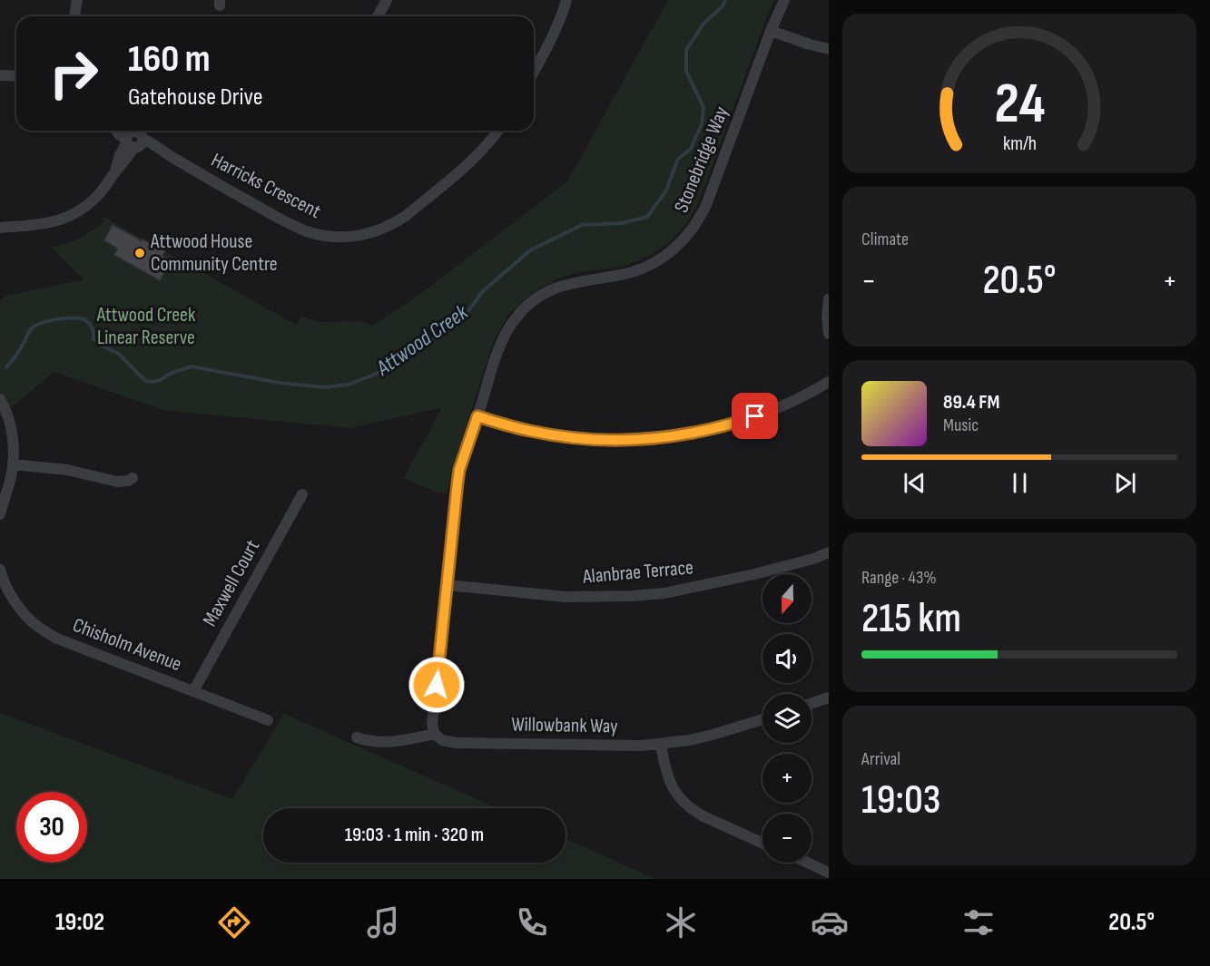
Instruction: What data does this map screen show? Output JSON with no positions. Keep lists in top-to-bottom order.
{
  "streets": {
    "street": [
      "Stonebridge Way",
      "Harricks Crescent",
      "Alanbrae Terrace",
      "Maxwell Court",
      "Chisholm Avenue",
      "Willowbank Way"
    ]
  },
  "crossings": [
    ["Stonebridge Way", "Alanbrae Terrace"],
    ["Stonebridge Way", "Willowbank Way"],
    ["Maxwell Court", "Chisholm Avenue"]
  ],
  "water": ["Attwood Creek"],
  "parks": ["Attwood Creek Linear Reserve"],
  "places": ["Attwood House Community Centre"],
  "north": "bottom",
  "page": {
    "turn": ["160 m", "Gatehouse Drive"],
    "tile": [
      "Climate",
      ["Range · 43%", "215 km"],
      ["Arrival", "19:03"]
    ],
    "heat": ["−", "20.5°", "+"],
    "song": ["89.4 FM", "Music"],
    "map_buttons": ["+", "−"],
    "limit": "30",
    "trip": "19:03 · 1 min · 320 m",
    "tabs": ["19:02", "20.5°"],
    "gauge": ["24", "km/h"]
  }
}
